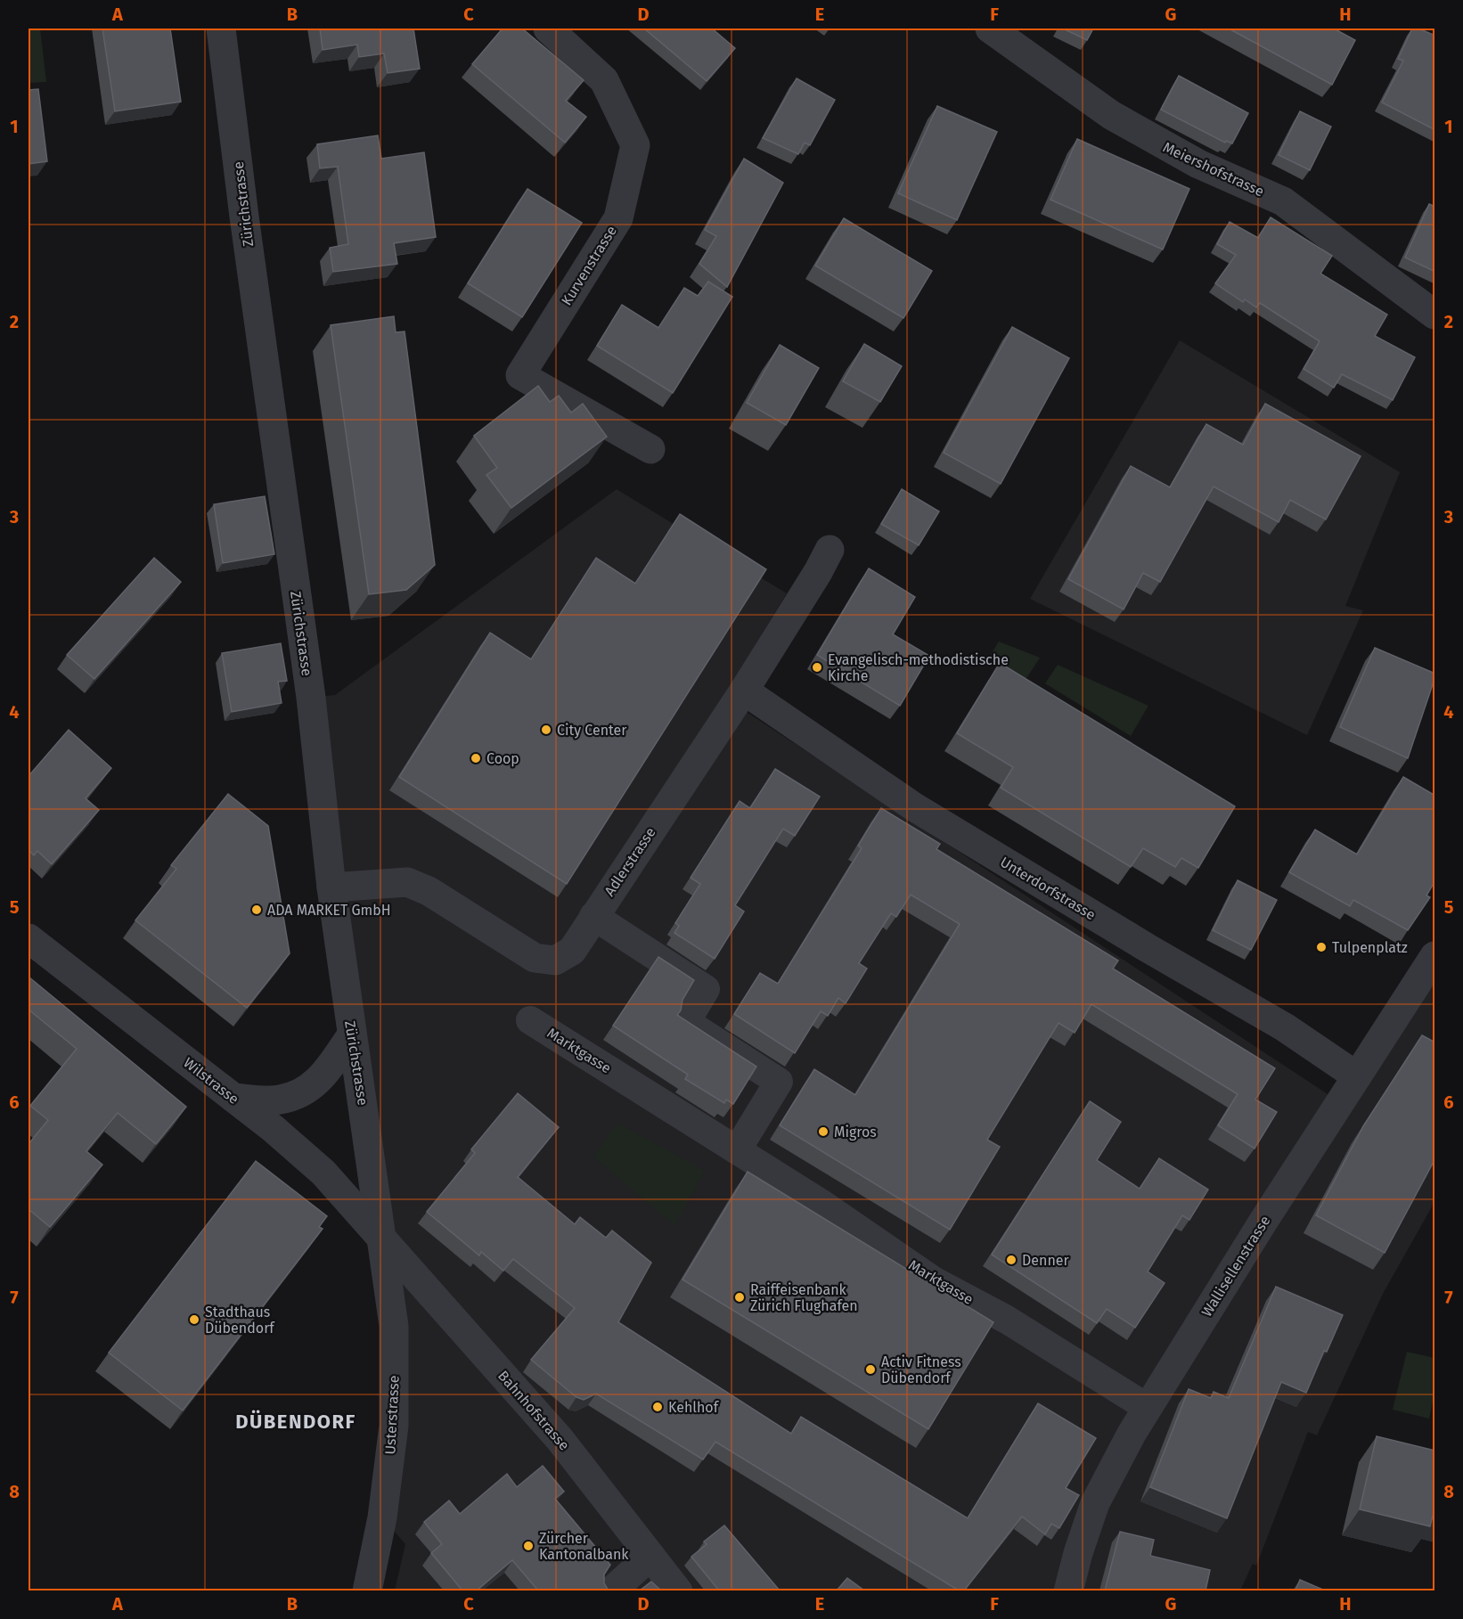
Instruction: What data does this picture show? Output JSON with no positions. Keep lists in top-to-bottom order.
{
  "streets": {
    "street": [
      "Meiershofstrasse",
      "Zürichstrasse",
      "Kurvenstrasse",
      "Adlerstrasse",
      "Unterdorfstrasse",
      "Marktgasse",
      "Wilstrasse",
      "Wallisellenstrasse",
      "Bahnhofstrasse",
      "Usterstrasse"
    ]
  },
  "crossings": [
    ["Zürichstrasse", "Adlerstrasse"],
    ["Zürichstrasse", "Wilstrasse"],
    ["Zürichstrasse", "Bahnhofstrasse"],
    ["Zürichstrasse", "Usterstrasse"],
    ["Adlerstrasse", "Unterdorfstrasse"],
    ["Unterdorfstrasse", "Wallisellenstrasse"],
    ["Marktgasse", "Wallisellenstrasse"],
    ["Wilstrasse", "Bahnhofstrasse"],
    ["Wilstrasse", "Usterstrasse"],
    ["Bahnhofstrasse", "Usterstrasse"]
  ],
  "districts": ["DÜBENDORF"],
  "places": [
    "Evangelisch-methodistische Kirche",
    "City Center",
    "Coop",
    "ADA MARKET GmbH",
    "Tulpenplatz",
    "Migros",
    "Denner",
    "Raiffeisenbank Zürich Flughafen",
    "Stadthaus Dübendorf",
    "Activ Fitness Dübendorf",
    "Kehlhof",
    "Zürcher Kantonalbank"
  ],
  "grid": {
    "columns": [
      "A",
      "B",
      "C",
      "D",
      "E",
      "F",
      "G",
      "H"
    ],
    "rows": [
      "1",
      "2",
      "3",
      "4",
      "5",
      "6",
      "7",
      "8"
    ]
  }
}
